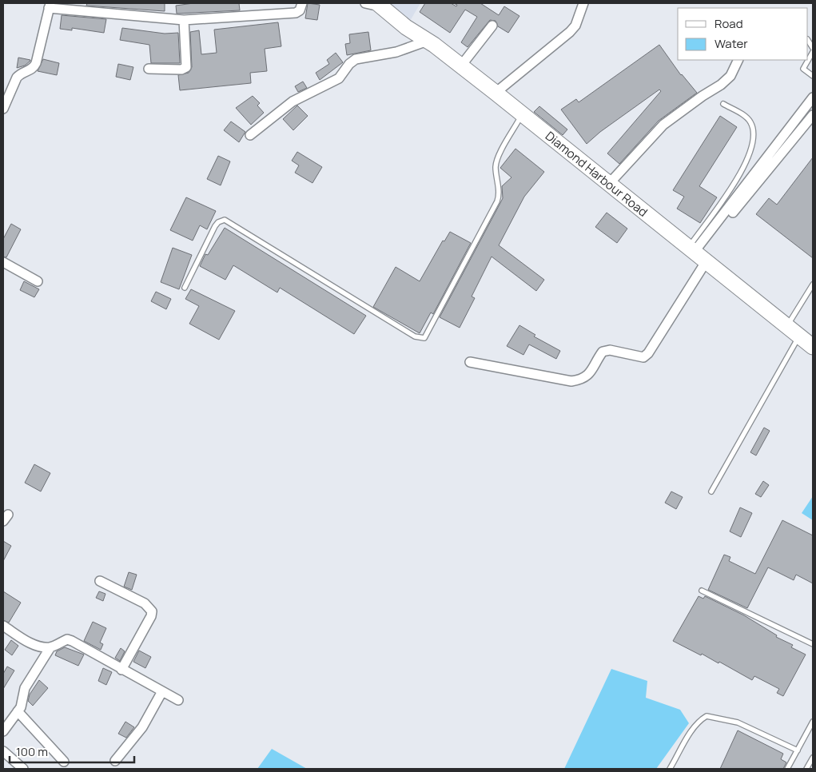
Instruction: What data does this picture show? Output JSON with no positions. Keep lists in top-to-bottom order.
{
  "streets": {
    "highway": ["Diamond Harbour Road"]
  },
  "legend": ["Road", "Water"],
  "scale_bar": "100 m"
}
